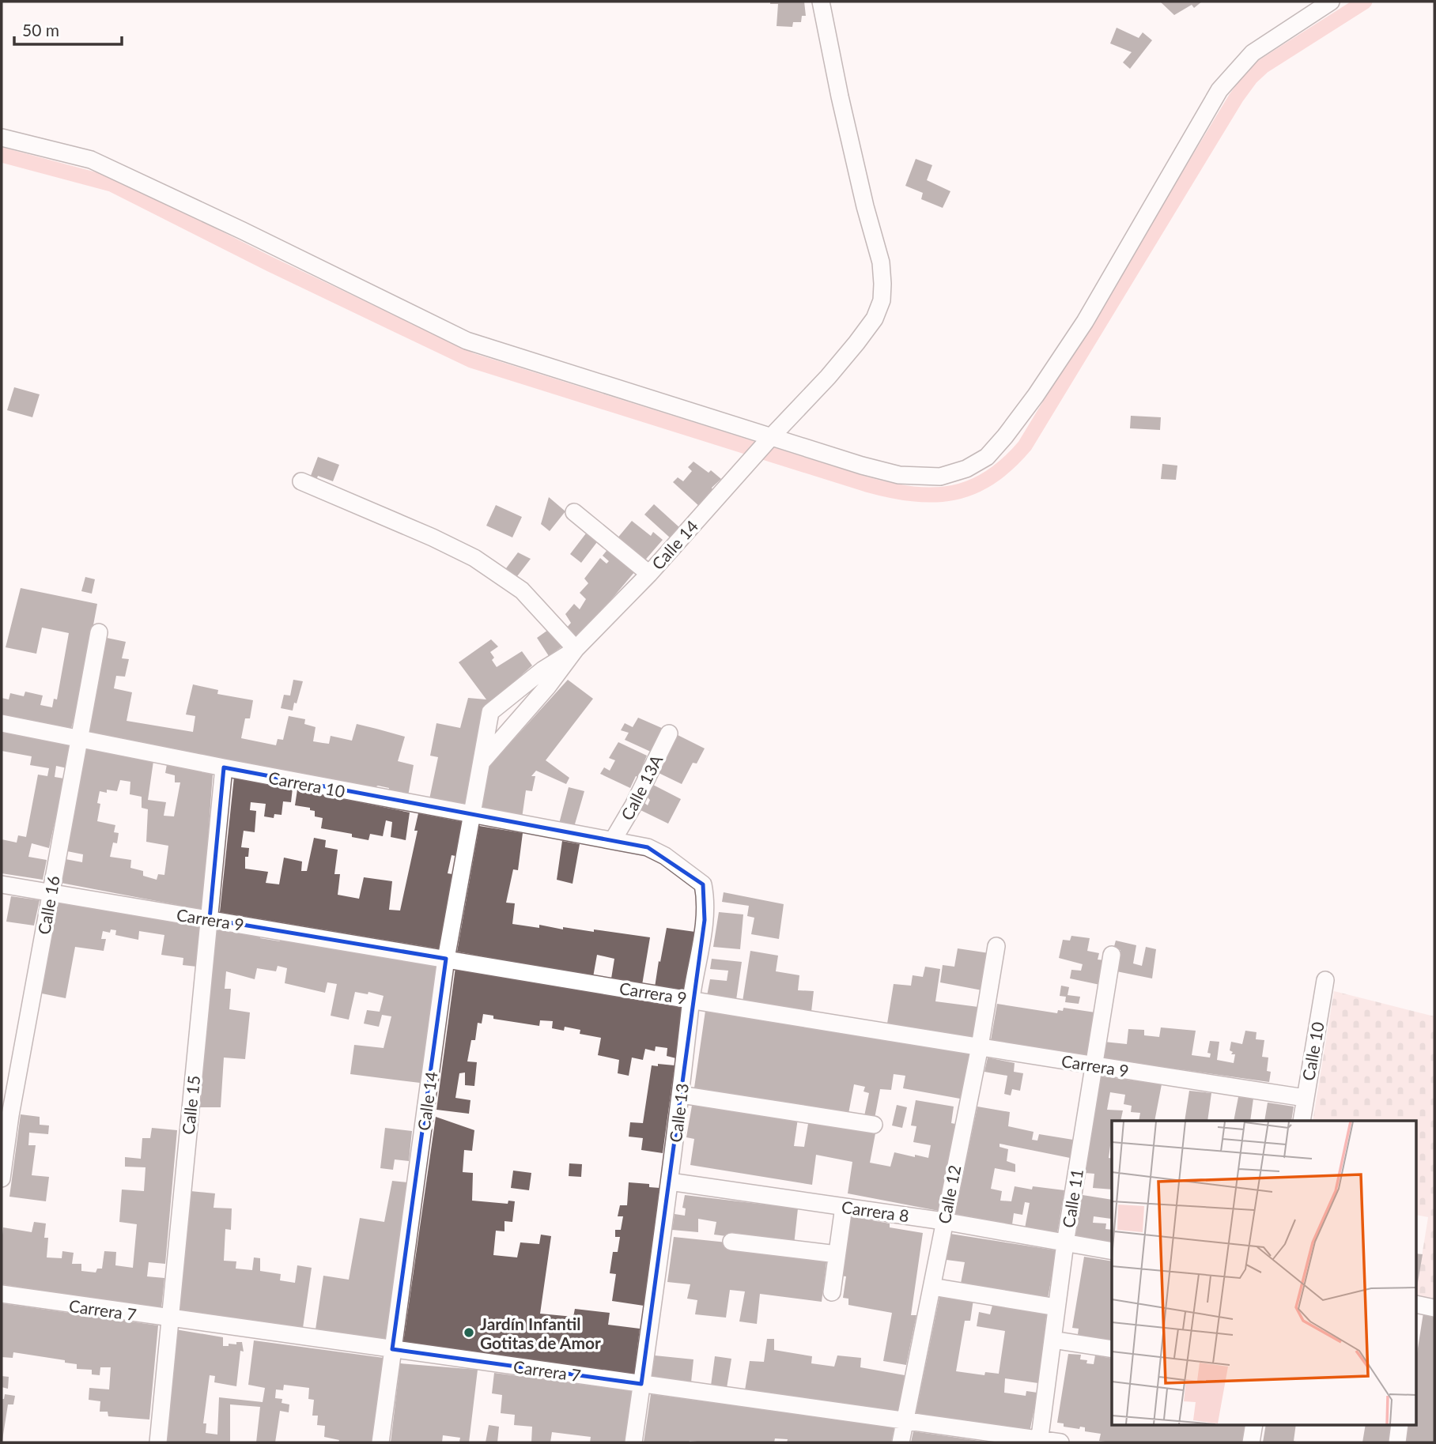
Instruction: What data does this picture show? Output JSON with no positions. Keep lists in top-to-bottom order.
{
  "streets": {
    "street": [
      "Calle 14",
      "Carrera 10",
      "Calle 13A",
      "Calle 16",
      "Carrera 9",
      "Calle 10",
      "Calle 15",
      "Calle 13",
      "Calle 12",
      "Calle 11",
      "Carrera 8",
      "Carrera 7"
    ]
  },
  "crossings": [
    ["Calle 14", "Carrera 10"],
    ["Calle 14", "Carrera 9"],
    ["Calle 14", "Carrera 7"],
    ["Carrera 10", "Calle 13A"],
    ["Carrera 10", "Calle 16"],
    ["Carrera 10", "Calle 15"],
    ["Carrera 10", "Calle 13"],
    ["Calle 13A", "Calle 13"],
    ["Calle 16", "Carrera 9"],
    ["Carrera 9", "Calle 10"],
    ["Carrera 9", "Calle 15"],
    ["Carrera 9", "Calle 13"],
    ["Carrera 9", "Calle 12"],
    ["Carrera 9", "Calle 11"],
    ["Calle 15", "Carrera 7"],
    ["Calle 13", "Carrera 8"],
    ["Calle 13", "Carrera 7"],
    ["Calle 12", "Carrera 8"],
    ["Calle 12", "Carrera 7"],
    ["Calle 11", "Carrera 8"],
    ["Calle 11", "Carrera 7"]
  ],
  "places": ["Jardín Infantil Gotitas de Amor"],
  "scale_bar": "50 m"
}
